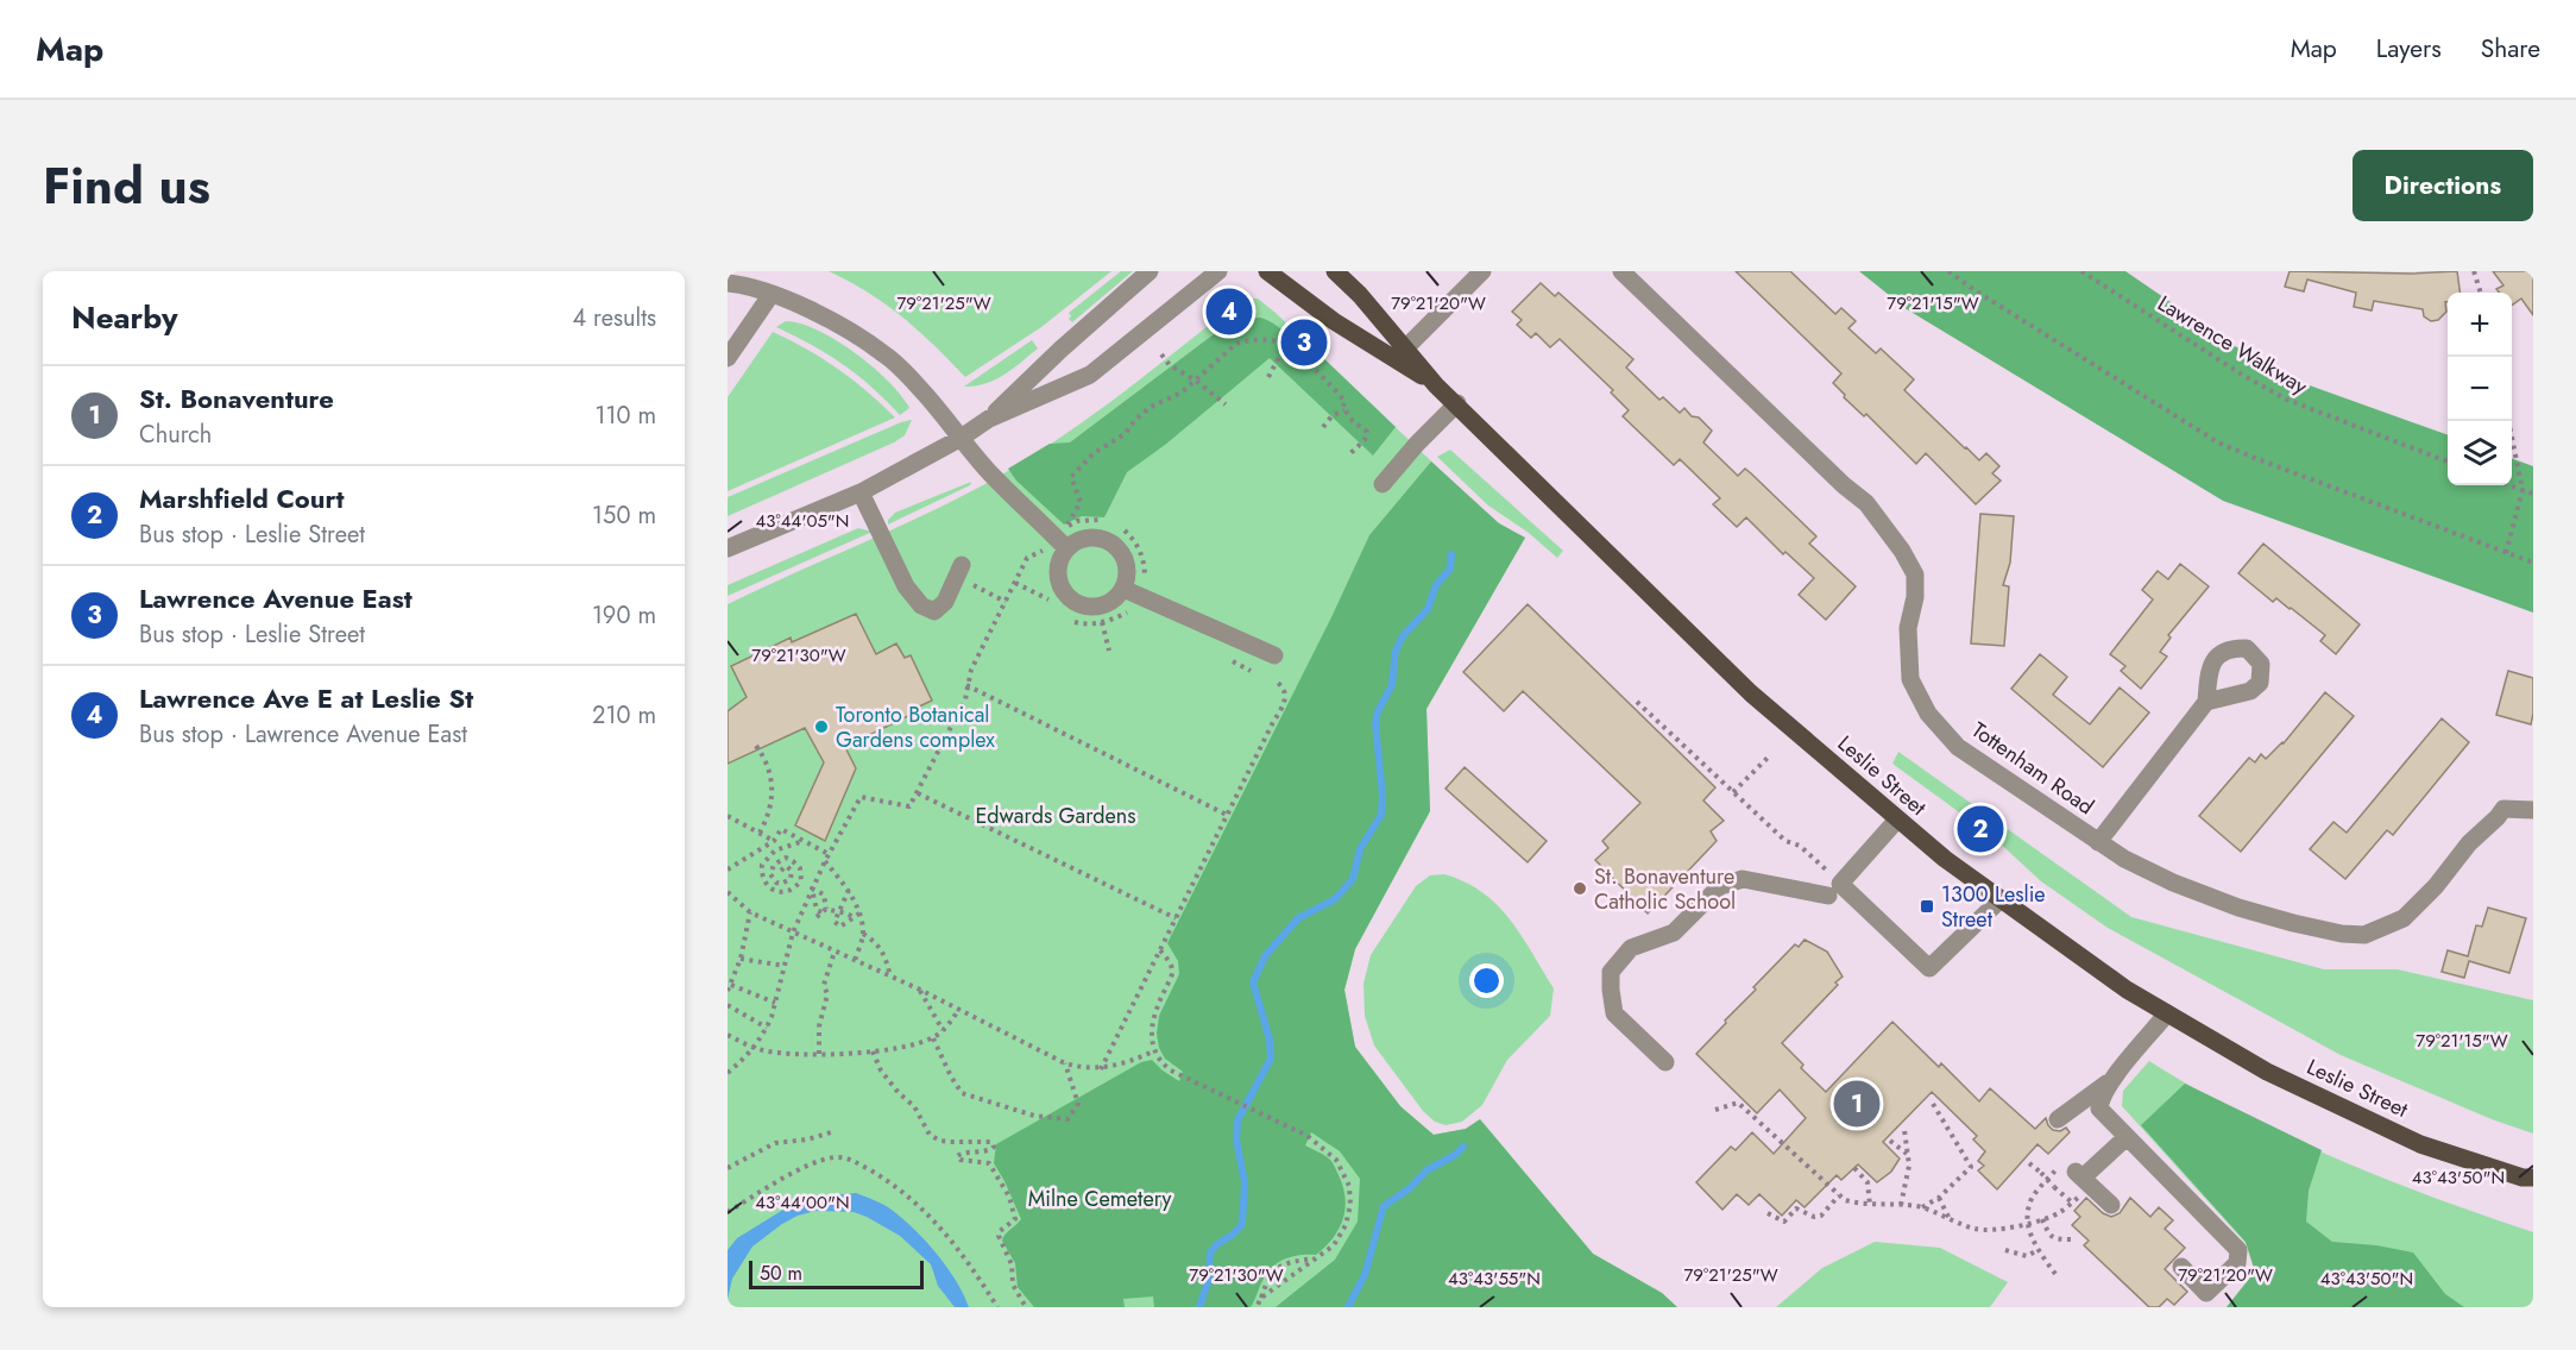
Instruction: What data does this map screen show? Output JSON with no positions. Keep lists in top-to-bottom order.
{
  "streets": {
    "main road": ["Leslie Street"],
    "street": ["Tottenham Road"],
    "path": ["Lawrence Walkway"]
  },
  "parks": ["Edwards Gardens", "Milne Cemetery"],
  "places": {
    "other": ["Toronto Botanical Gardens complex", "St. Bonaventure Catholic School"],
    "transit": ["1300 Leslie Street"]
  },
  "scale_bar": "50 m",
  "page": {
    "header": "Map",
    "nav": ["Map", "Layers", "Share"],
    "title": "Find us",
    "buttons": "Directions",
    "heading": ["Nearby", "4 results"],
    "pins": [
      "4",
      "3",
      "2",
      "1"
    ],
    "map_buttons": ["+", "−"],
    "list": [
      {
        "mark": "1",
        "name": "St. Bonaventure",
        "note": "Church",
        "value": "110 m"
      },
      {
        "mark": "2",
        "name": "Marshfield Court",
        "note": "Bus stop · Leslie Street",
        "value": "150 m"
      },
      {
        "mark": "3",
        "name": "Lawrence Avenue East",
        "note": "Bus stop · Leslie Street",
        "value": "190 m"
      },
      {
        "mark": "4",
        "name": "Lawrence Ave E at Leslie St",
        "note": "Bus stop · Lawrence Avenue East",
        "value": "210 m"
      }
    ],
    "scale": "50 m"
  },
  "coordinates": [
    "79°21'20\"W",
    "79°21'25\"W",
    "79°21'15\"W",
    "43°44'05\"N",
    "79°21'30\"W",
    "43°43'50\"N",
    "43°44'00\"N",
    "43°43'55\"N"
  ]
}
